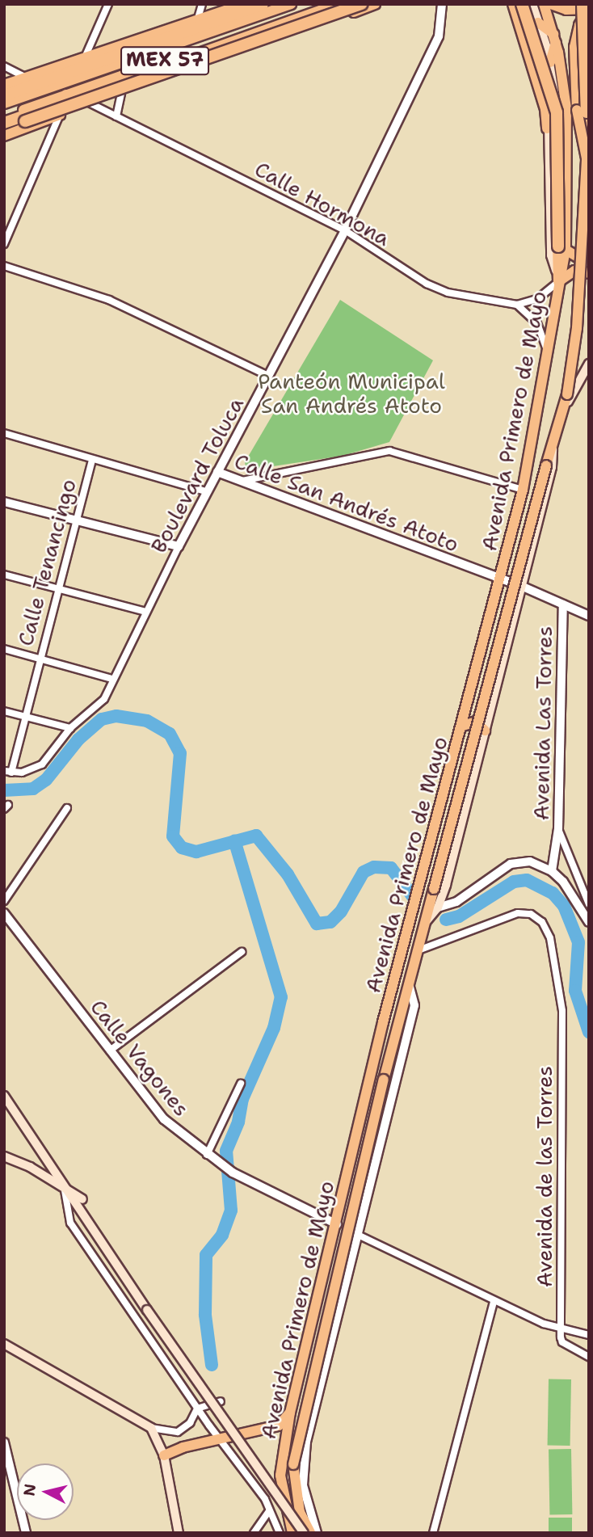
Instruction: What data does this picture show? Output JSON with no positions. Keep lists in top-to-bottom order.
{
  "streets": {
    "main road": ["MEX 57", "Avenida Primero de Mayo"],
    "street": [
      "Calle Hormona",
      "Boulevard Toluca",
      "Calle San Andrés Atoto",
      "Calle Tenancingo",
      "Avenida Las Torres",
      "Calle Vagones",
      "Avenida de las Torres"
    ]
  },
  "crossings": [
    ["Calle Hormona", "Boulevard Toluca"],
    ["Avenida Primero de Mayo", "Calle San Andrés Atoto"],
    ["Avenida Primero de Mayo", "Calle Vagones"],
    ["Avenida Primero de Mayo", "Avenida de las Torres"],
    ["Boulevard Toluca", "Calle San Andrés Atoto"],
    ["Boulevard Toluca", "Calle Tenancingo"],
    ["Calle San Andrés Atoto", "Calle Tenancingo"],
    ["Calle San Andrés Atoto", "Avenida Las Torres"]
  ],
  "parks": ["Panteón Municipal San Andrés Atoto"],
  "north": "left"
}
